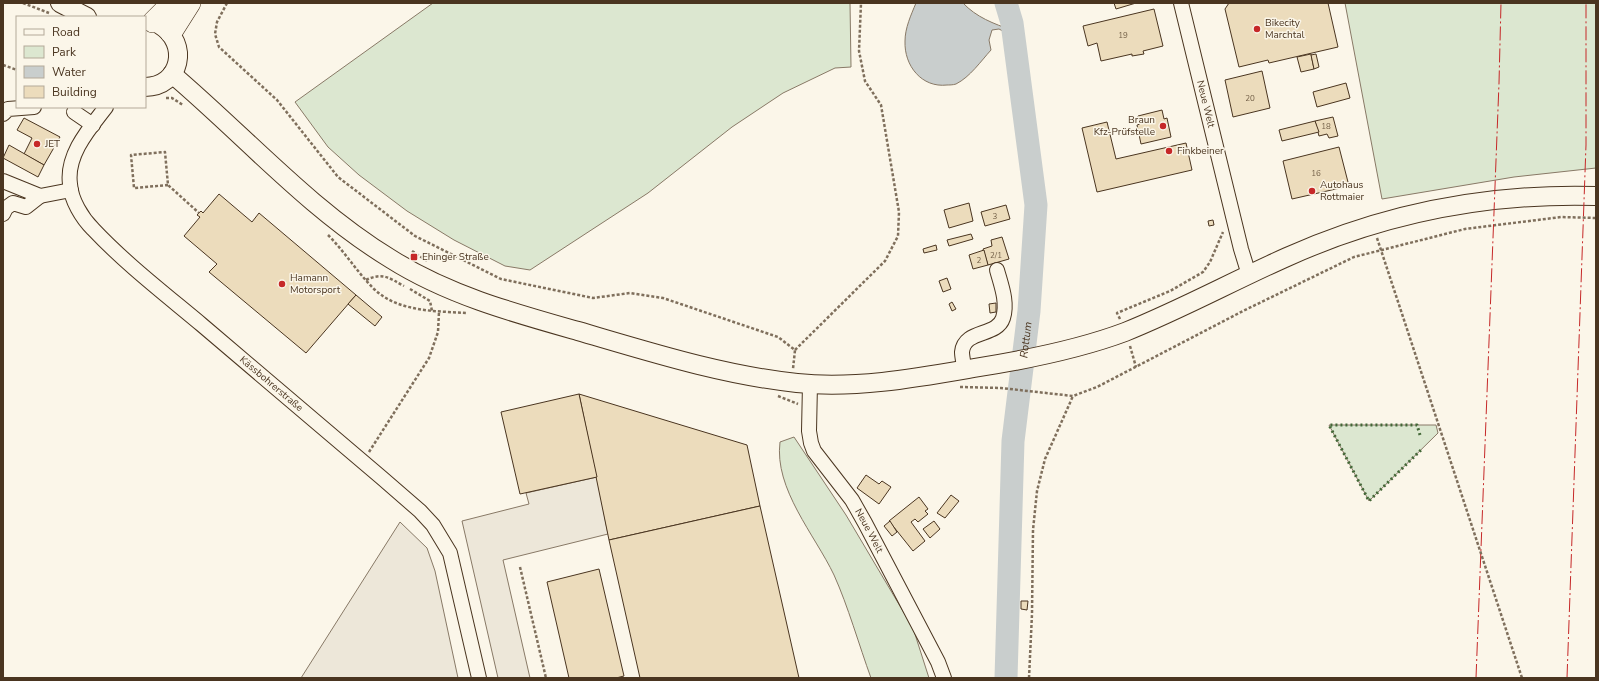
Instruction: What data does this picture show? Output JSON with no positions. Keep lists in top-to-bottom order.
{
  "streets": {
    "street": ["Neue Welt", "Kässbohrerstraße"]
  },
  "water": ["Rottum"],
  "places": {
    "other": [
      "Bikecity Marchtal",
      "Braun Kfz-Prüfstelle",
      "JET",
      "Finkbeiner",
      "Autohaus Rottmaier",
      "Hamann Motorsport"
    ],
    "transit": ["Ehinger Straße"]
  },
  "house_numbers": [
    "19",
    "20",
    "18",
    "16",
    "3",
    "2/1",
    "2"
  ],
  "legend": [
    "Road",
    "Park",
    "Water",
    "Building"
  ]
}
